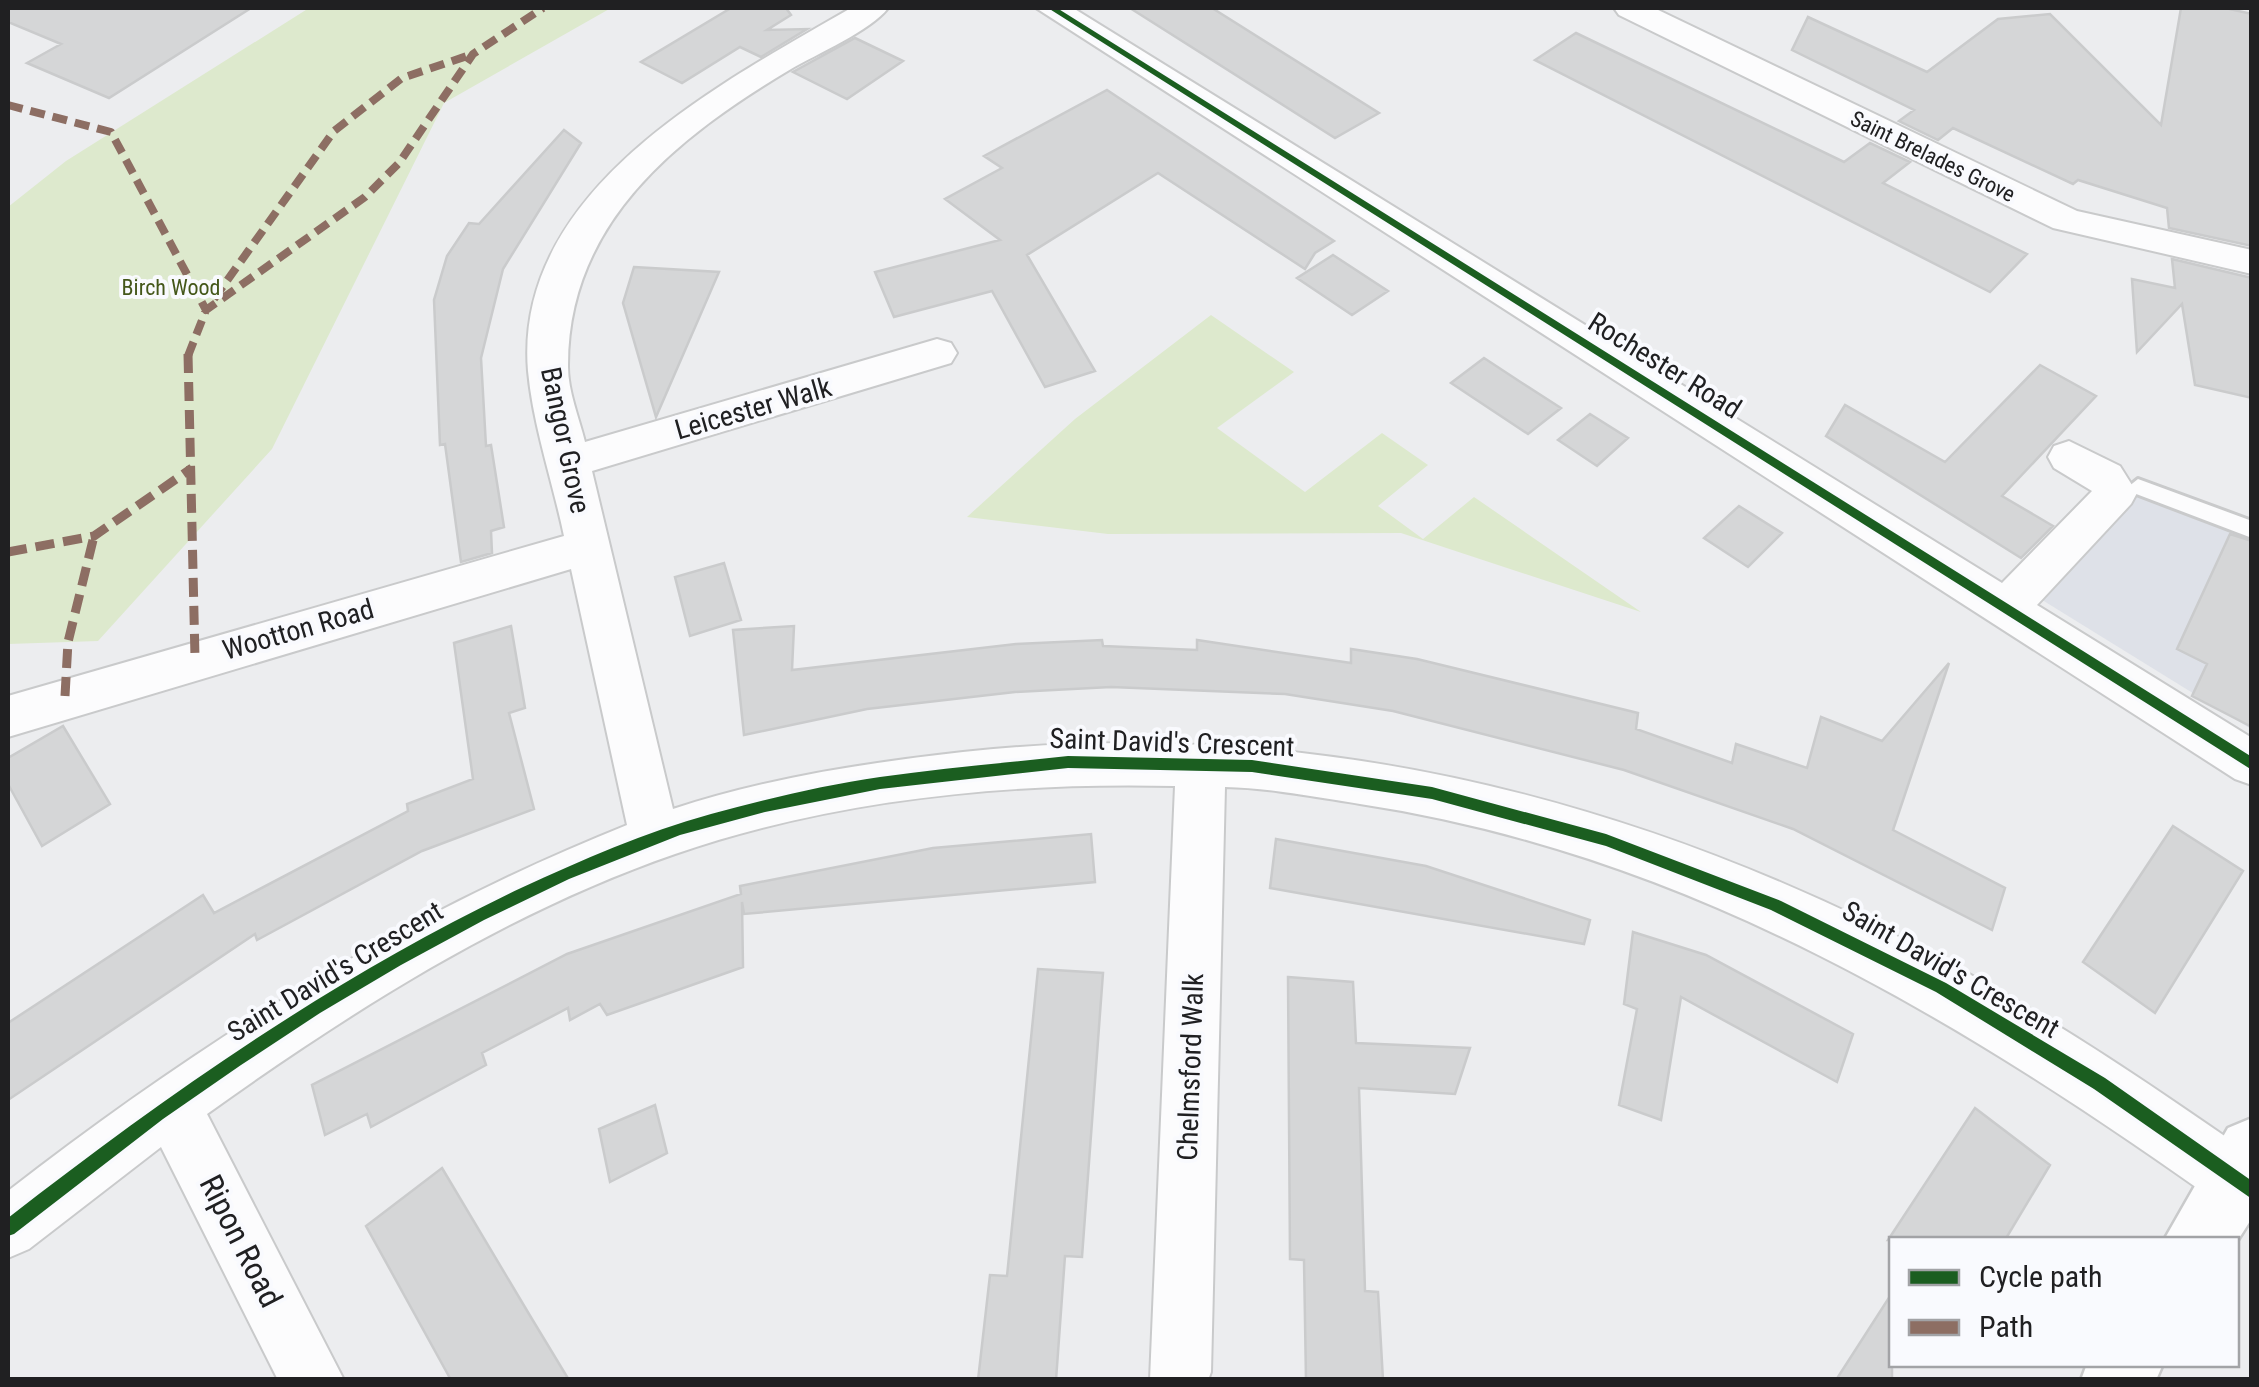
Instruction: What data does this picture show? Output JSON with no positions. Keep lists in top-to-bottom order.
{
  "streets": {
    "street": [
      "Saint Brelades Grove",
      "Rochester Road",
      "Leicester Walk",
      "Bangor Grove",
      "Wootton Road",
      "Saint David's Crescent",
      "Chelmsford Walk",
      "Ripon Road"
    ]
  },
  "crossings": [
    ["Leicester Walk", "Bangor Grove"],
    ["Bangor Grove", "Wootton Road"],
    ["Bangor Grove", "Saint David's Crescent"],
    ["Saint David's Crescent", "Chelmsford Walk"],
    ["Saint David's Crescent", "Ripon Road"]
  ],
  "parks": ["Birch Wood"],
  "legend": ["Cycle path", "Path"]
}
